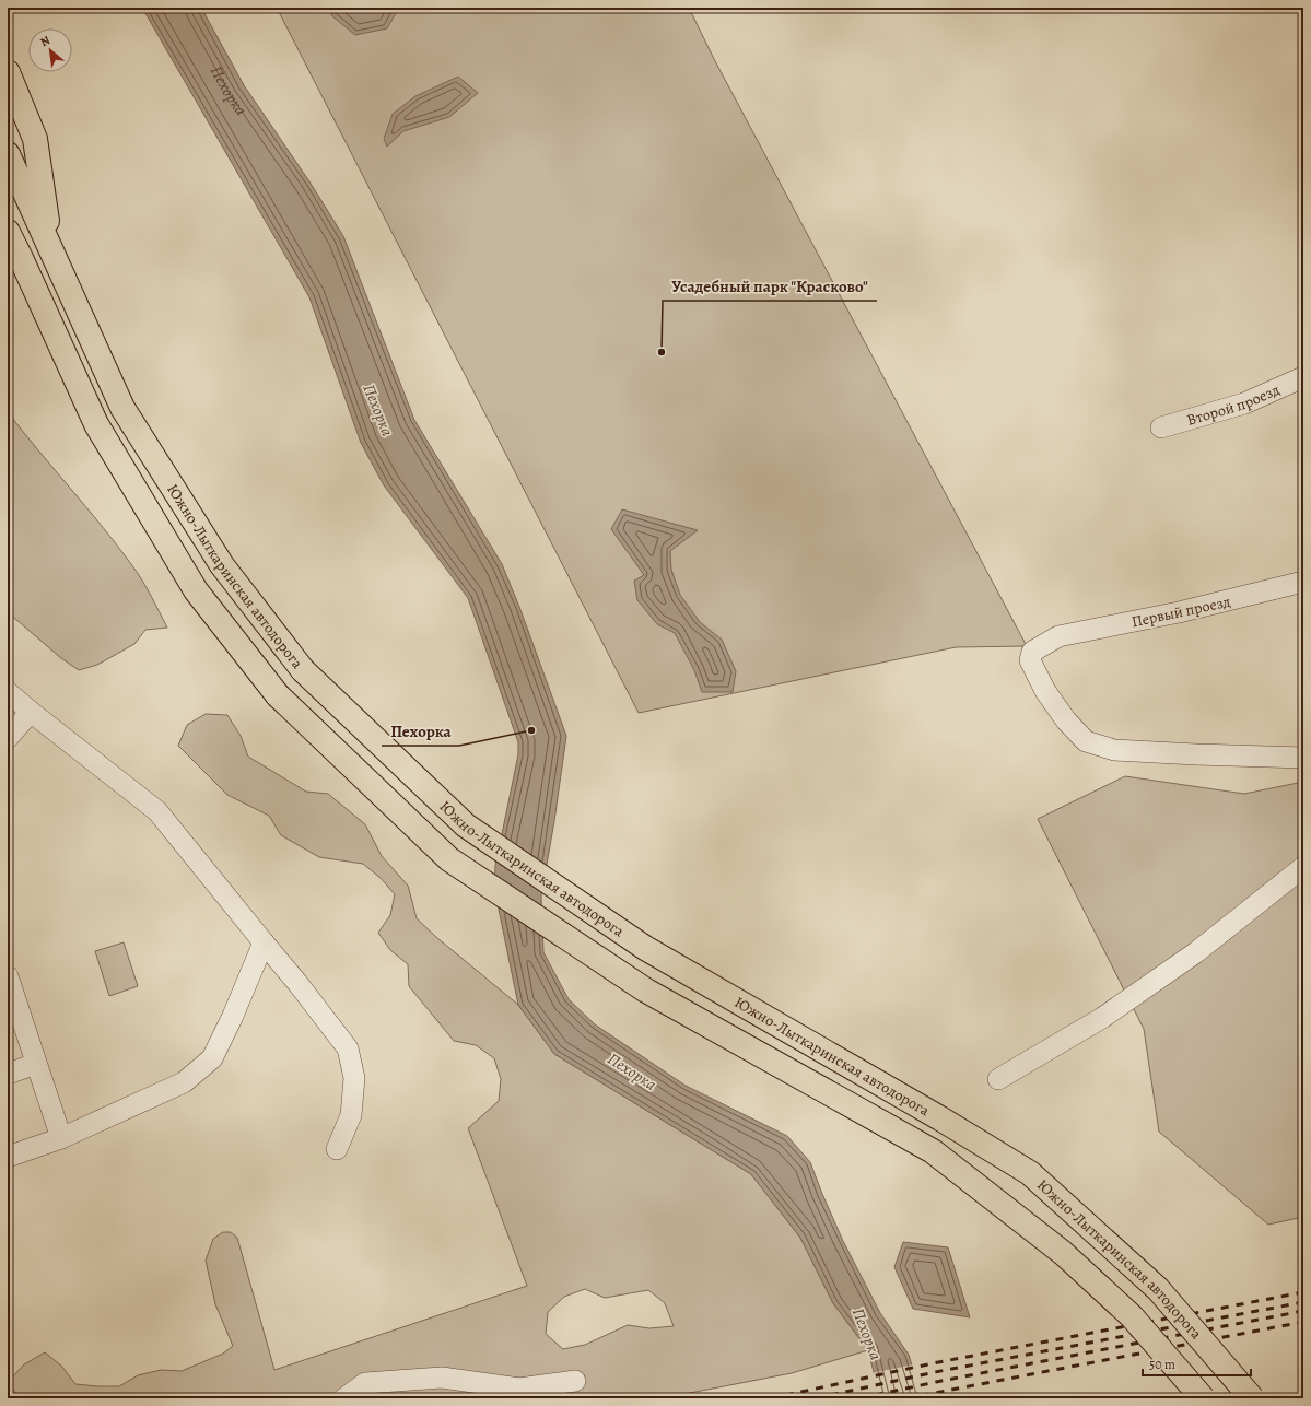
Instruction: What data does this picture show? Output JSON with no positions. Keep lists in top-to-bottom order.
{
  "streets": {
    "main road": ["Южно-Лыткаринская автодорога"],
    "street": ["Второй проезд", "Первый проезд"]
  },
  "water": ["Пехорка"],
  "places": ["Усадебный парк \"Красково\"", "Пехорка"],
  "scale_bar": "50 m",
  "north": "top left"
}
